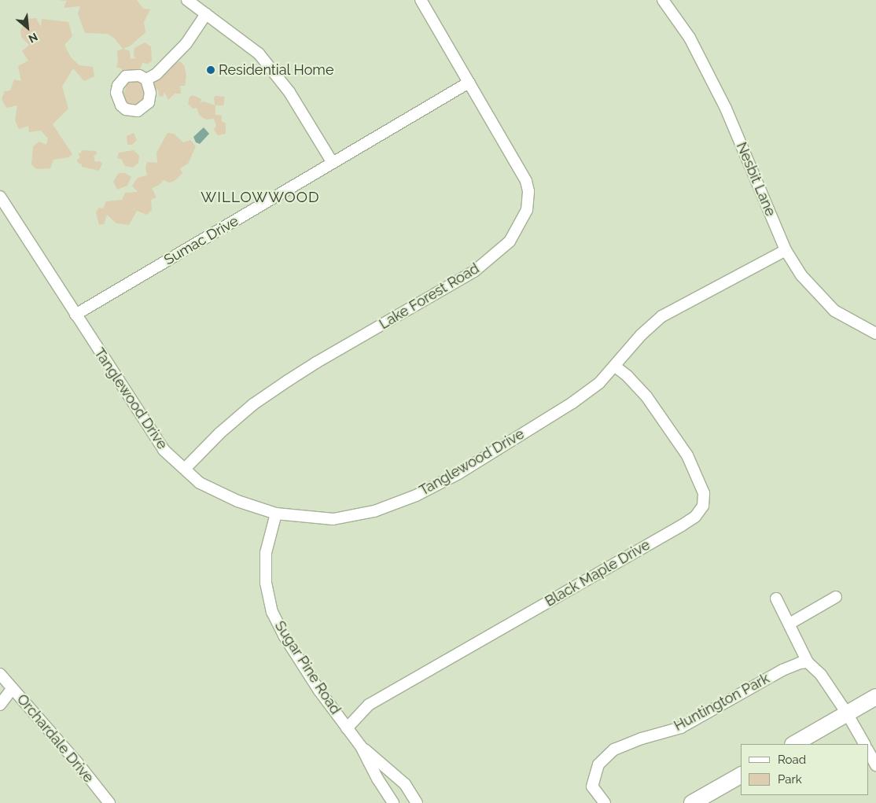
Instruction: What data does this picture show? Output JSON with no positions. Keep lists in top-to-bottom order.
{
  "streets": {
    "street": [
      "Nesbit Lane",
      "Sumac Drive",
      "Lake Forest Road",
      "Tanglewood Drive",
      "Black Maple Drive",
      "Sugar Pine Road",
      "Huntington Park",
      "Orchardale Drive"
    ]
  },
  "crossings": [
    ["Nesbit Lane", "Tanglewood Drive"],
    ["Sumac Drive", "Lake Forest Road"],
    ["Sumac Drive", "Tanglewood Drive"],
    ["Lake Forest Road", "Tanglewood Drive"],
    ["Tanglewood Drive", "Black Maple Drive"],
    ["Tanglewood Drive", "Sugar Pine Road"],
    ["Black Maple Drive", "Sugar Pine Road"]
  ],
  "districts": ["WILLOWWOOD"],
  "places": ["Residential Home"],
  "legend": ["Road", "Park"],
  "north": "bottom right"
}
